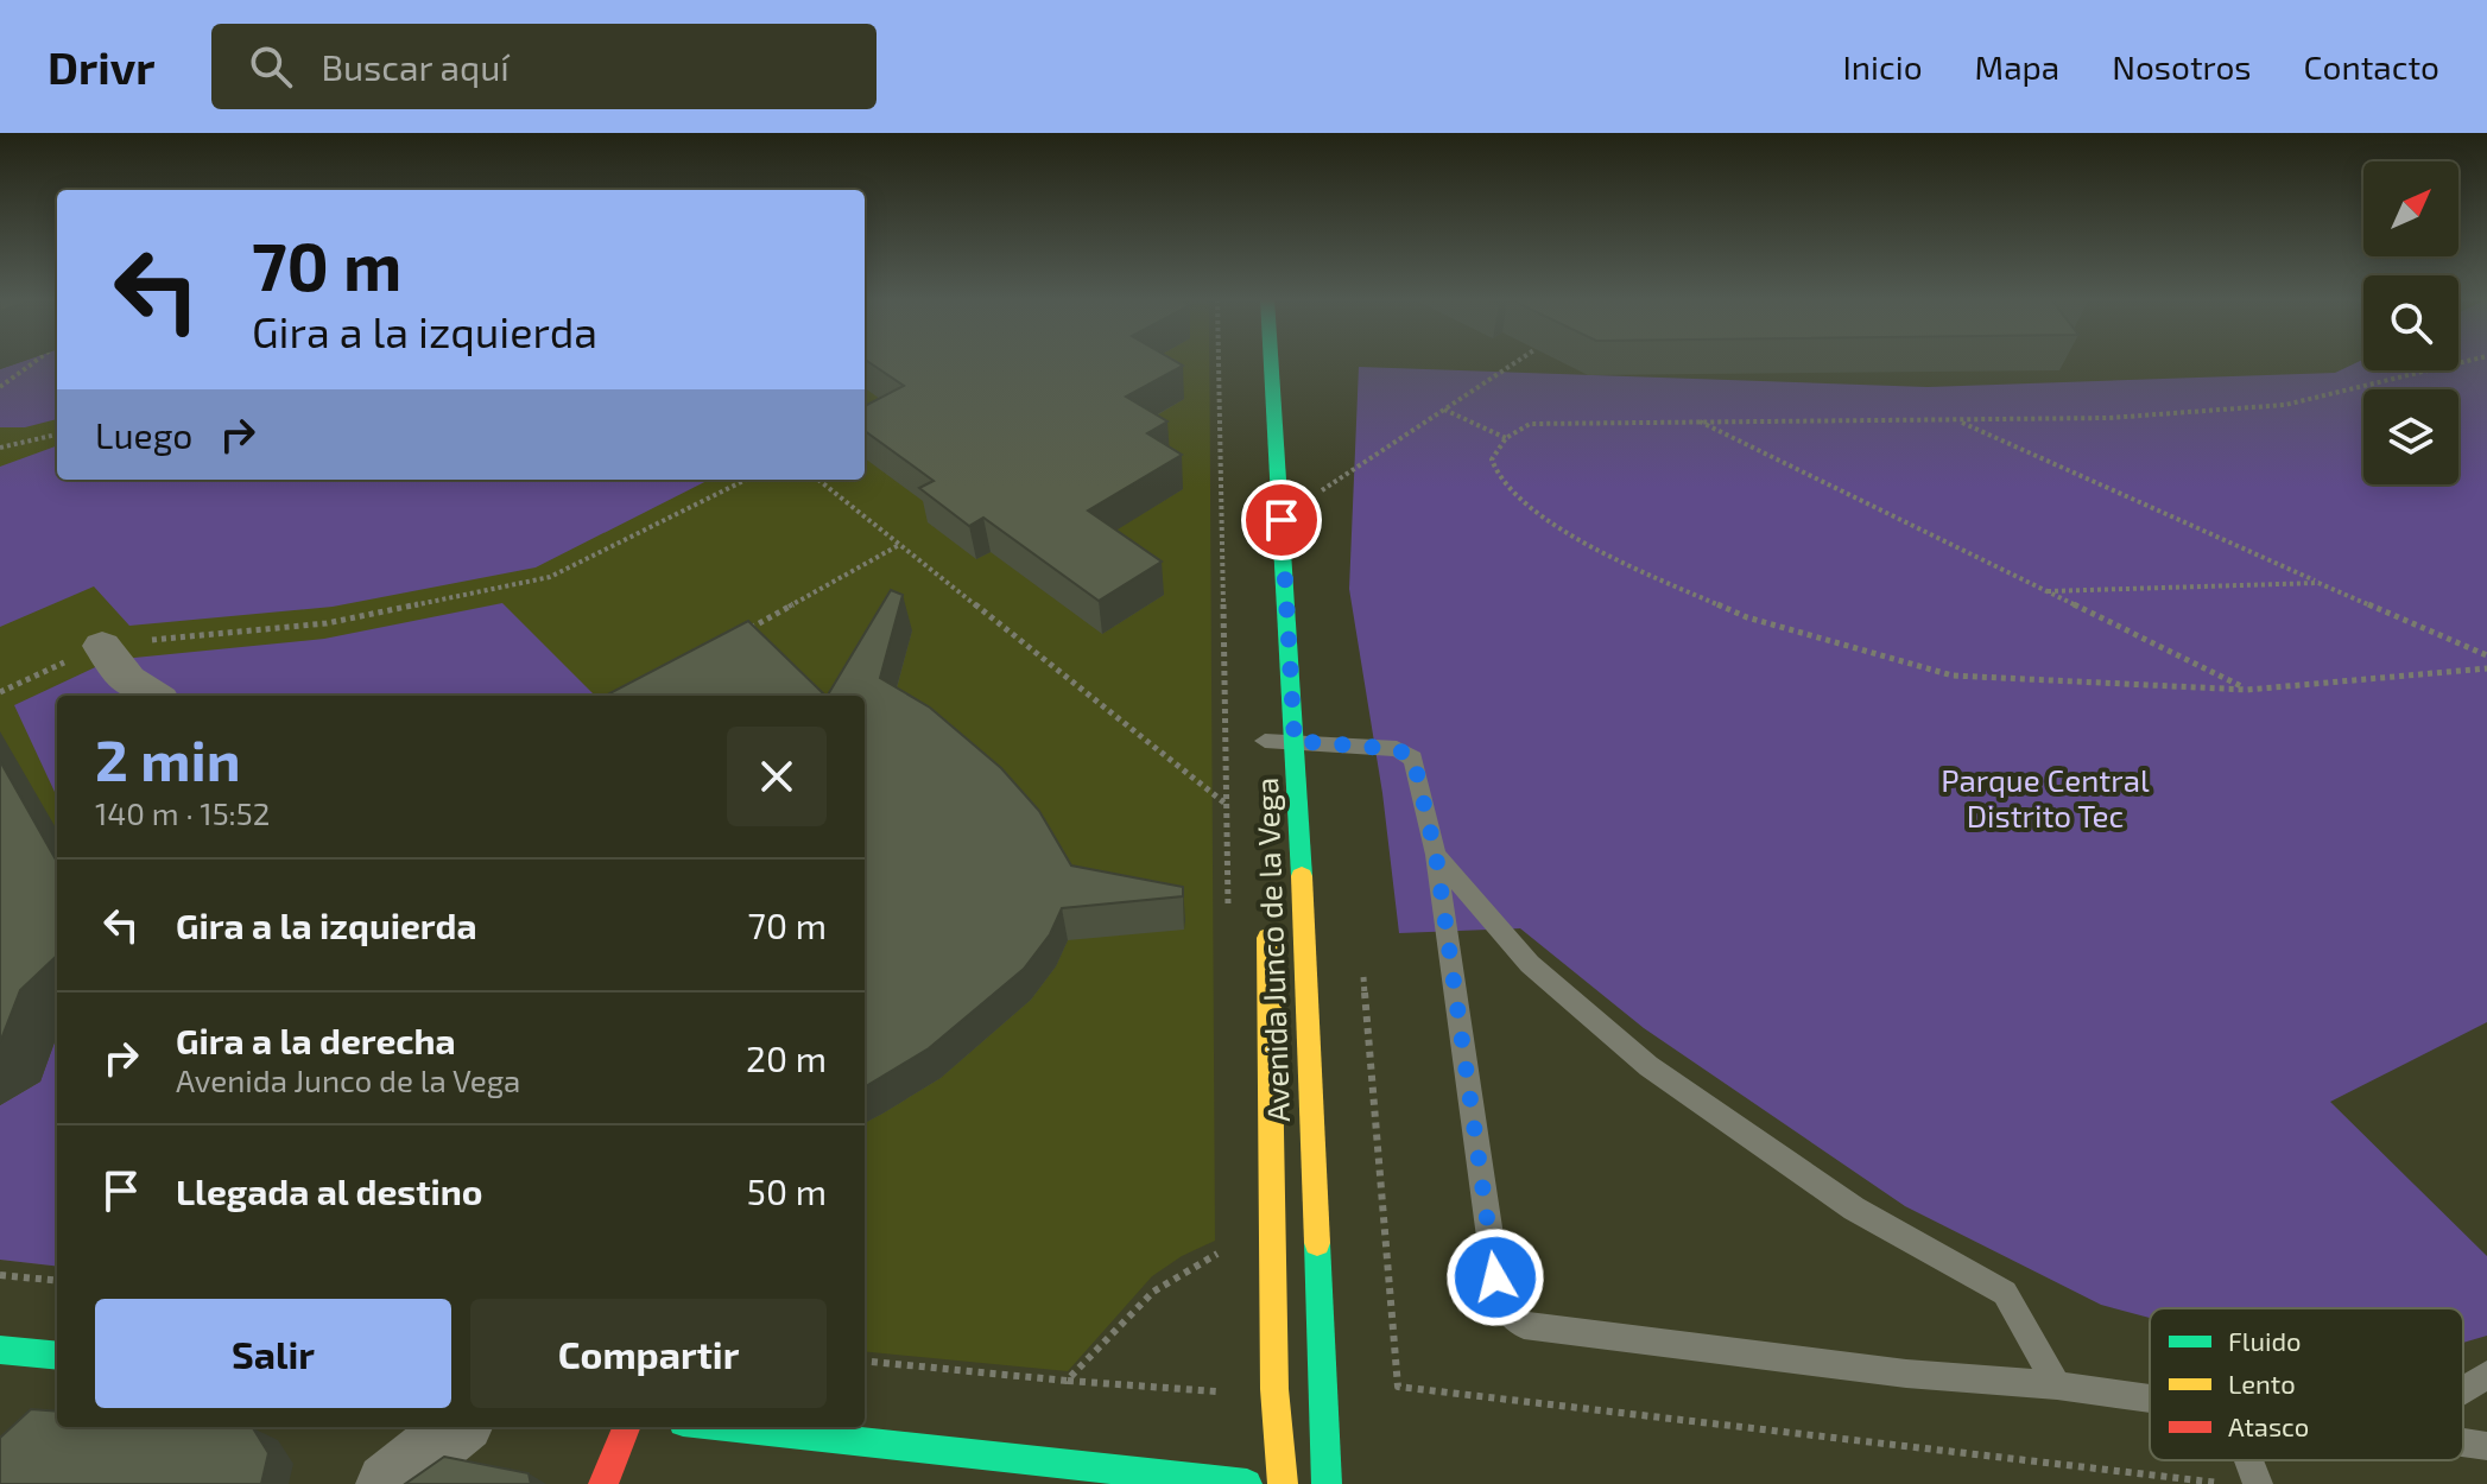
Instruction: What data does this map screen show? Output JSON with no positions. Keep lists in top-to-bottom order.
{
  "streets": {
    "street": ["Avenida Junco de la Vega"]
  },
  "parks": ["Parque Central Distrito Tec"],
  "legend": ["Fluido", "Lento", "Atasco"],
  "north": "top right",
  "page": {
    "header": "Drivr",
    "search": "Buscar aquí",
    "nav": [
      "Inicio",
      "Mapa",
      "Nosotros",
      "Contacto"
    ],
    "turn": ["70 m", "Gira a la izquierda"],
    "then": "Luego",
    "heading": ["2 min", "140 m · 15:52"],
    "list": [
      {
        "name": "Gira a la izquierda",
        "value": "70 m"
      },
      {
        "name": "Gira a la derecha",
        "note": "Avenida Junco de la Vega",
        "value": "20 m"
      },
      {
        "name": "Llegada al destino",
        "value": "50 m"
      }
    ],
    "buttons": ["Salir", "Compartir"]
  }
}
